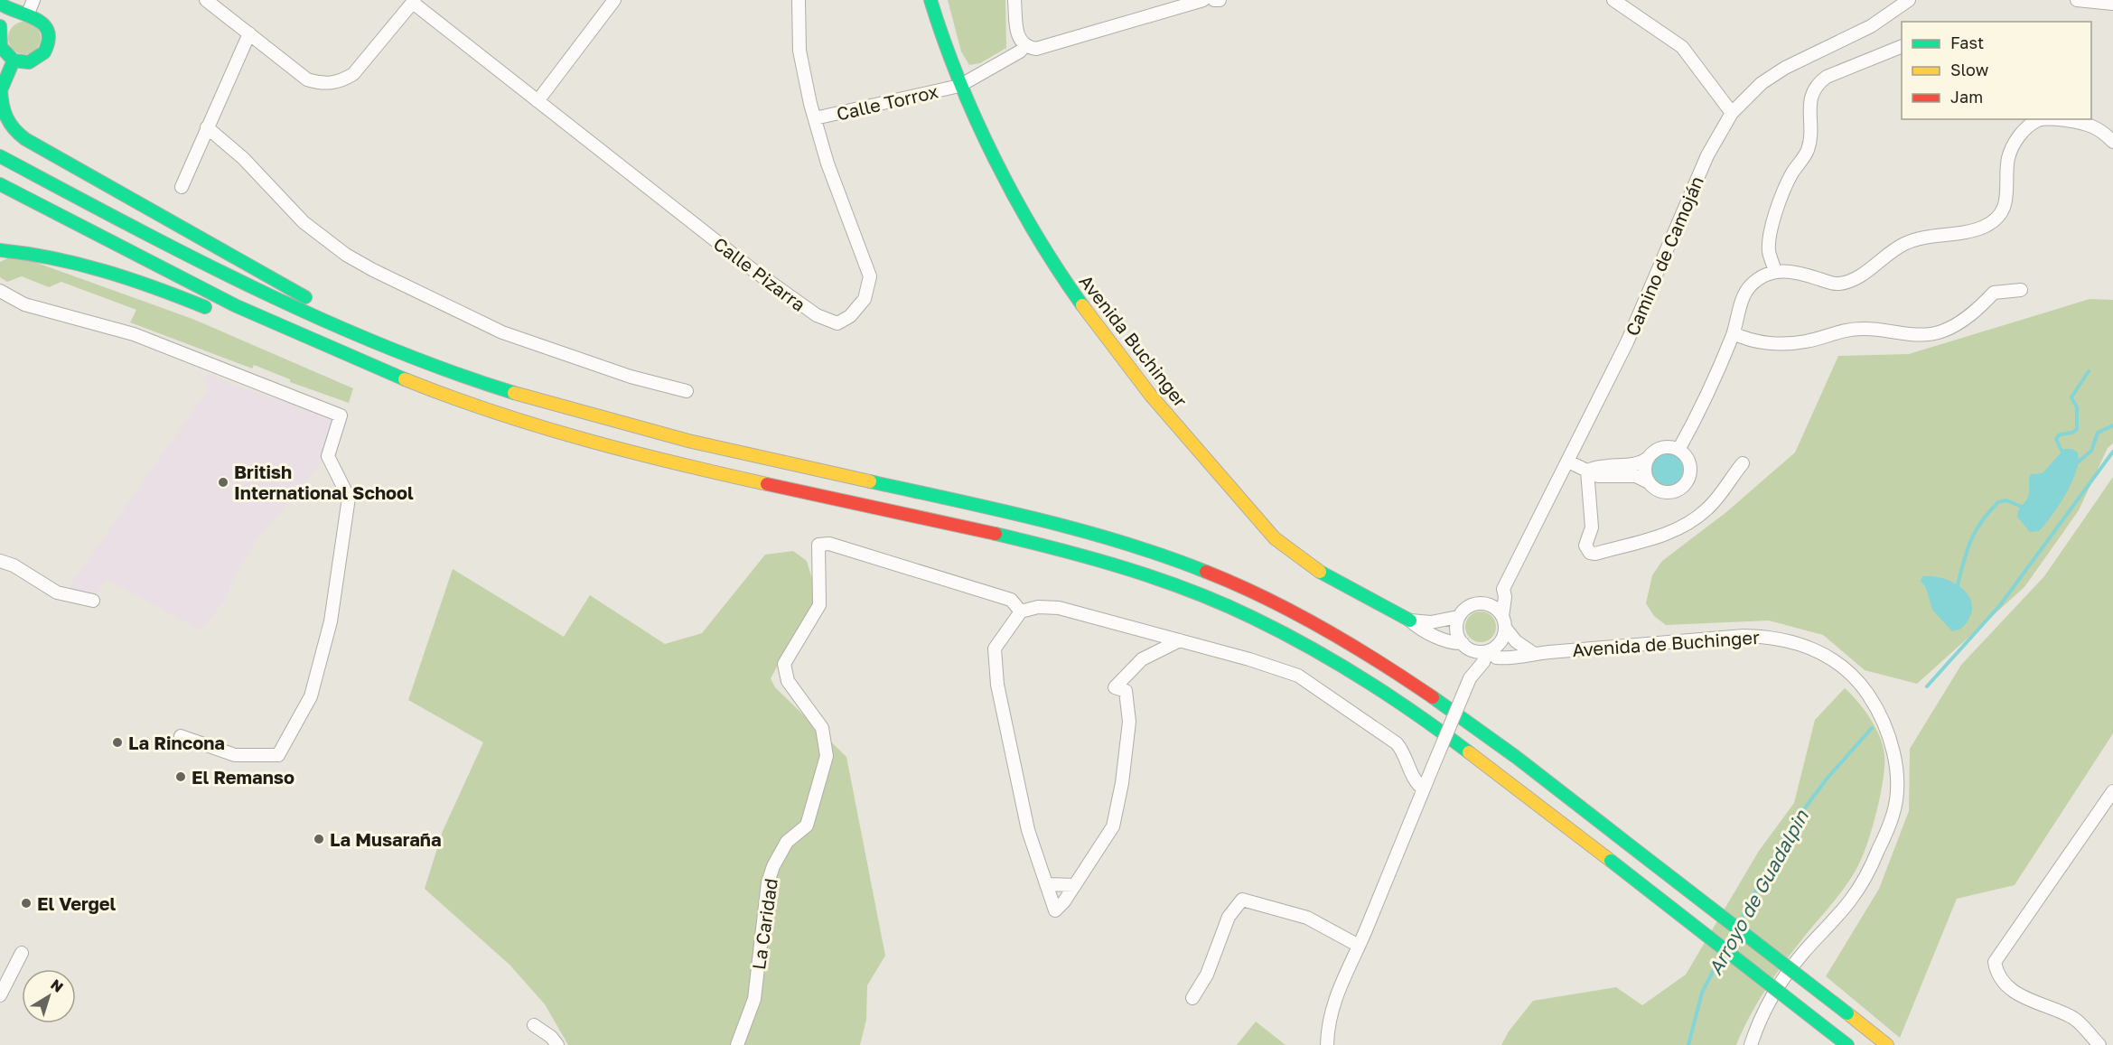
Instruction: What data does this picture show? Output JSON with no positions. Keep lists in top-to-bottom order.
{
  "streets": {
    "main road": ["Avenida Buchinger"],
    "street": [
      "Calle Torrox",
      "Camino de Camoján",
      "Calle Pizarra",
      "Avenida de Buchinger",
      "La Caridad"
    ]
  },
  "crossings": [
    ["Calle Torrox", "Calle Pizarra"],
    ["Calle Torrox", "Avenida Buchinger"],
    ["Camino de Camoján", "Avenida Buchinger"],
    ["Camino de Camoján", "Avenida de Buchinger"],
    ["Avenida Buchinger", "Avenida de Buchinger"]
  ],
  "water": ["Arroyo de Guadalpin"],
  "places": [
    "British International School",
    "La Rincona",
    "El Remanso",
    "La Musaraña",
    "El Vergel"
  ],
  "legend": ["Fast", "Slow", "Jam"],
  "north": "top right"
}
